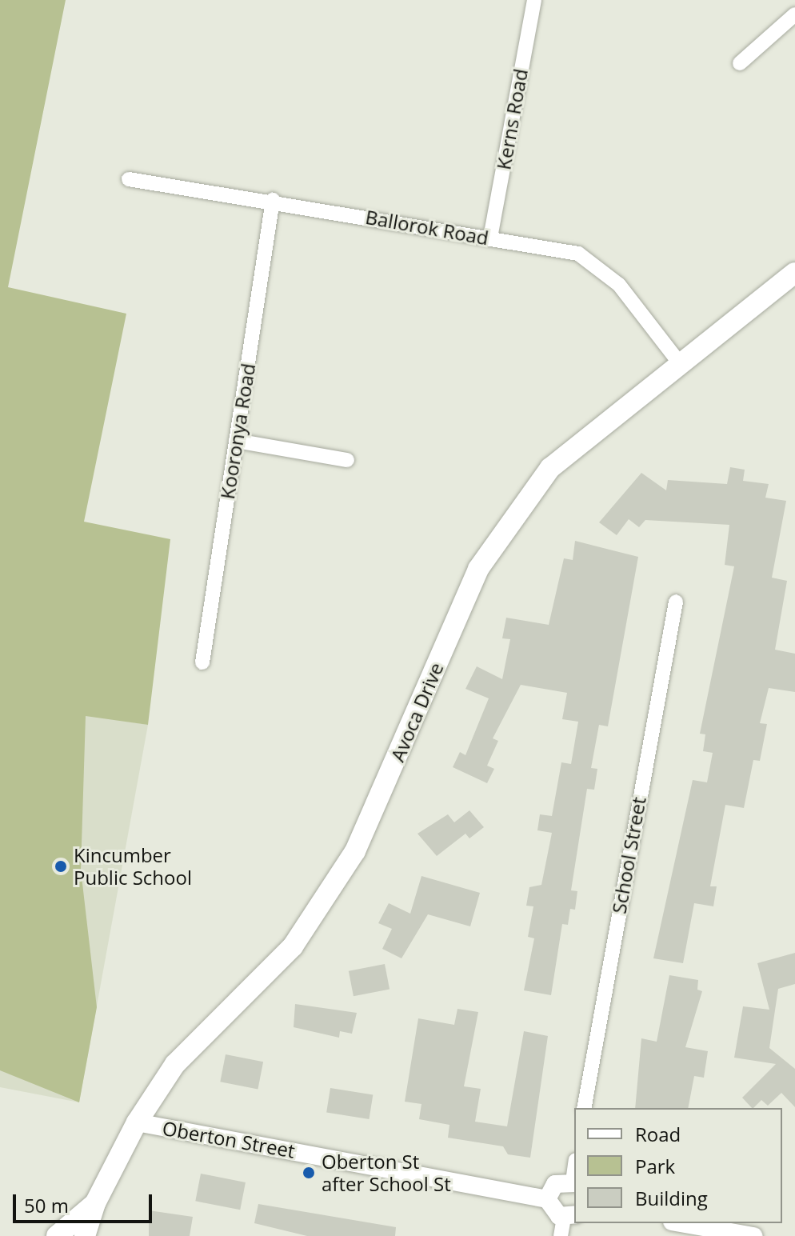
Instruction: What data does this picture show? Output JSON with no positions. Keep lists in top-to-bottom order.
{
  "streets": {
    "main road": ["Avoca Drive"],
    "street": [
      "Kerns Road",
      "Ballorok Road",
      "Kooronya Road",
      "School Street",
      "Oberton Street"
    ]
  },
  "crossings": [
    ["Kerns Road", "Ballorok Road"],
    ["Ballorok Road", "Kooronya Road"],
    ["Ballorok Road", "Avoca Drive"],
    ["Avoca Drive", "Oberton Street"]
  ],
  "places": ["Kincumber Public School", "Oberton St after School St"],
  "legend": ["Road", "Park", "Building"],
  "scale_bar": "50 m"
}
